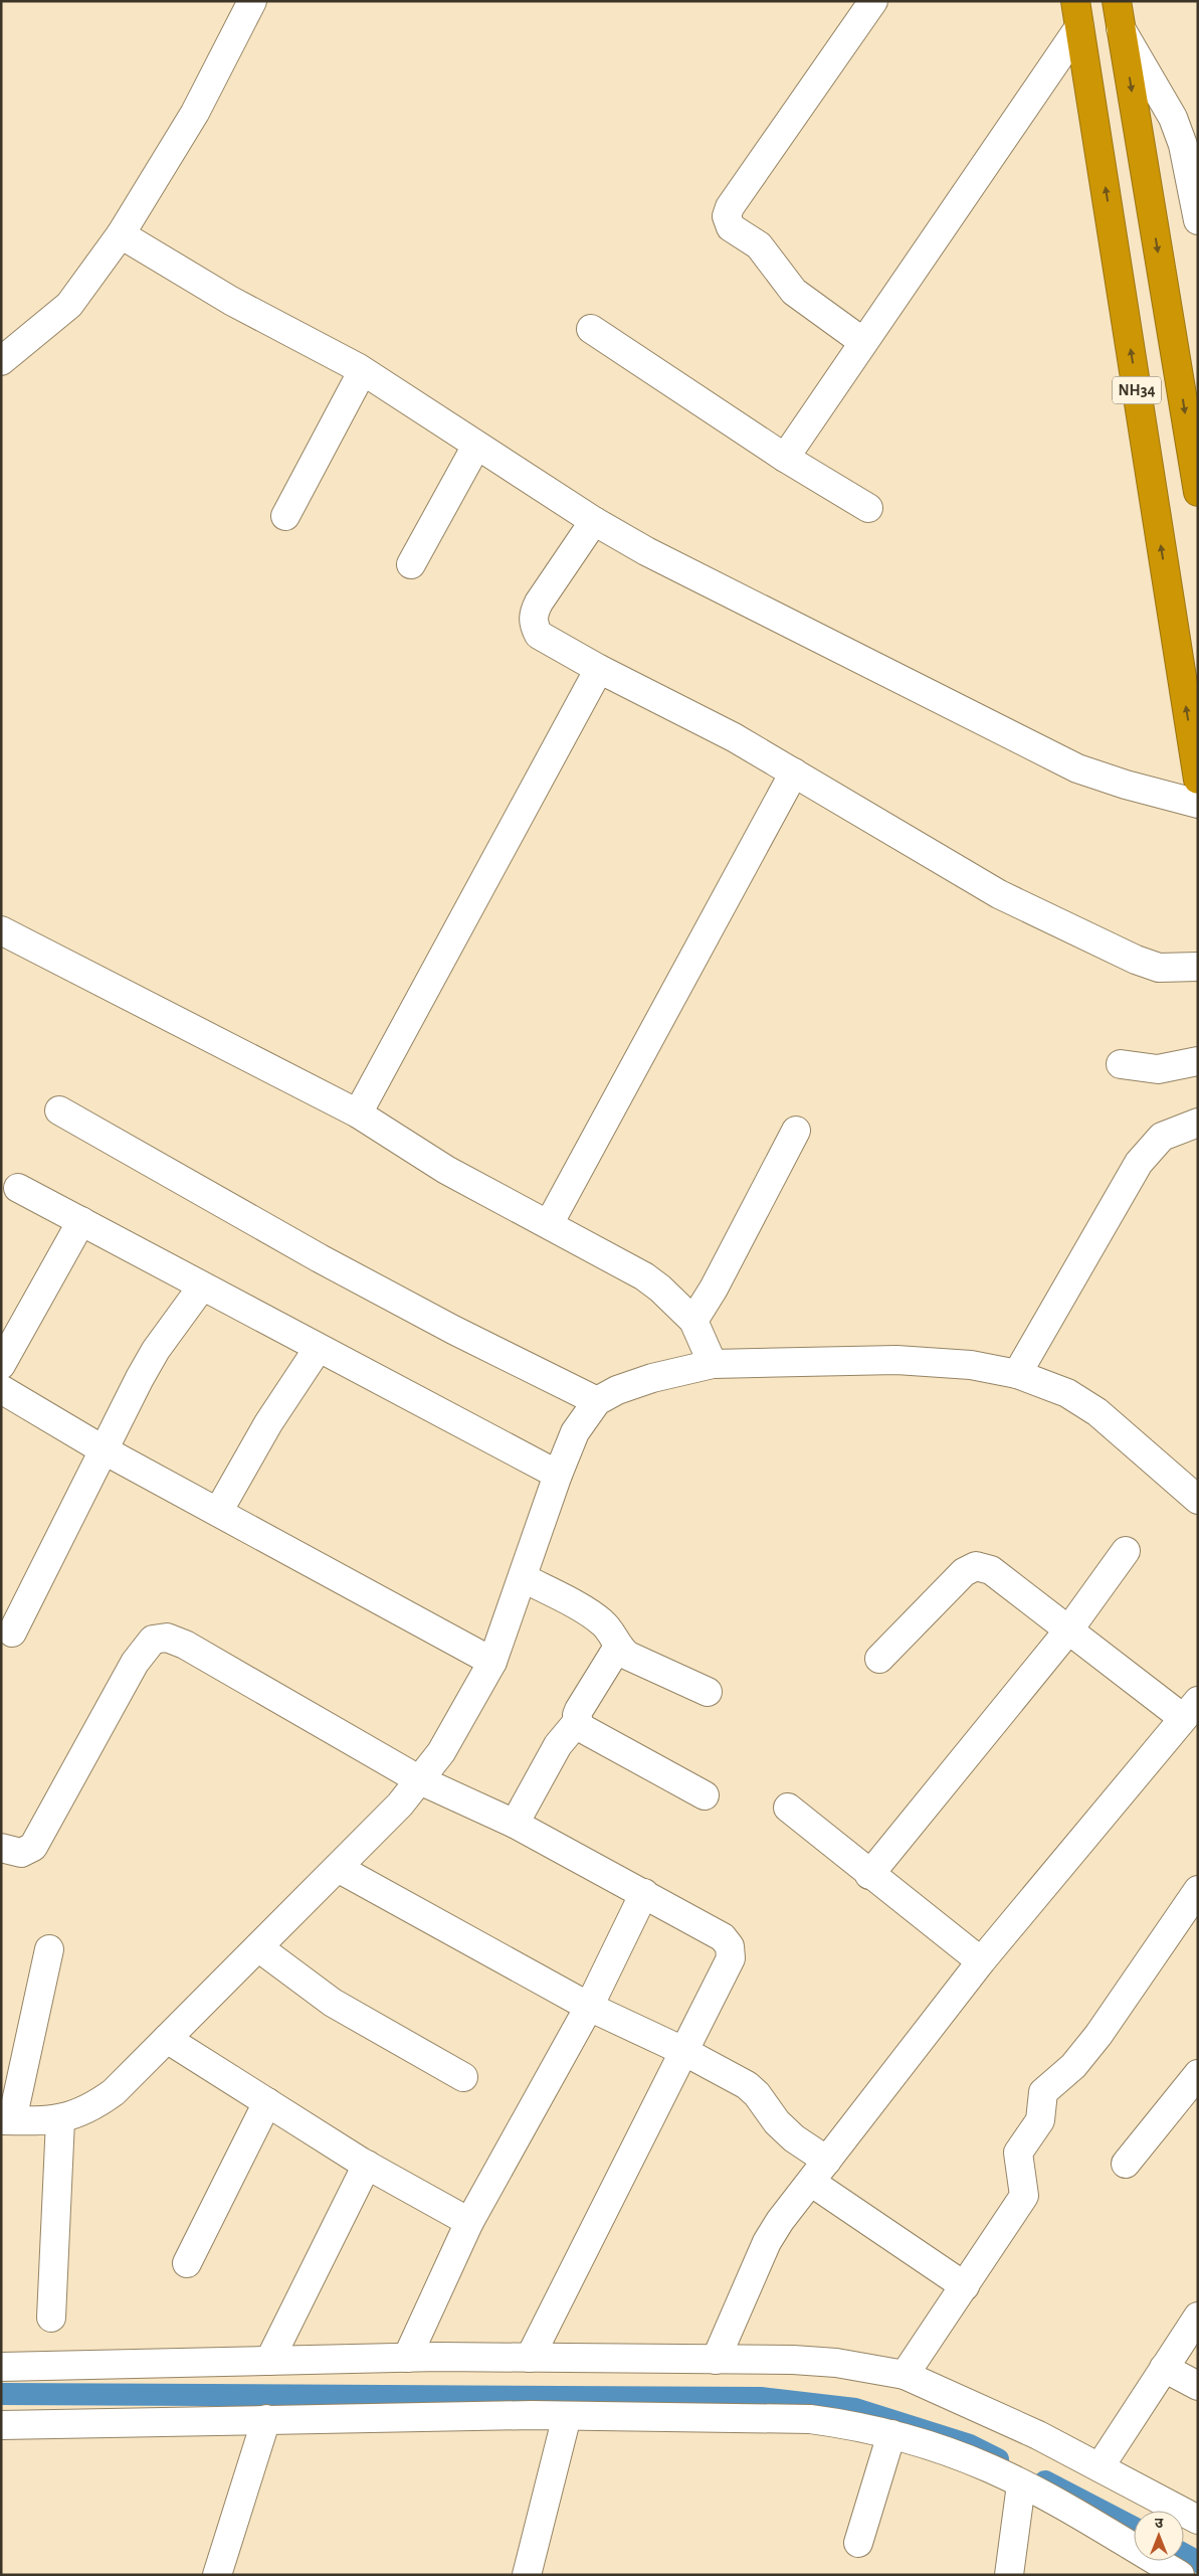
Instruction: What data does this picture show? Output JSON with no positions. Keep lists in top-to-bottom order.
{
  "streets": {
    "highway": ["NH34"]
  },
  "north": "top"
}
